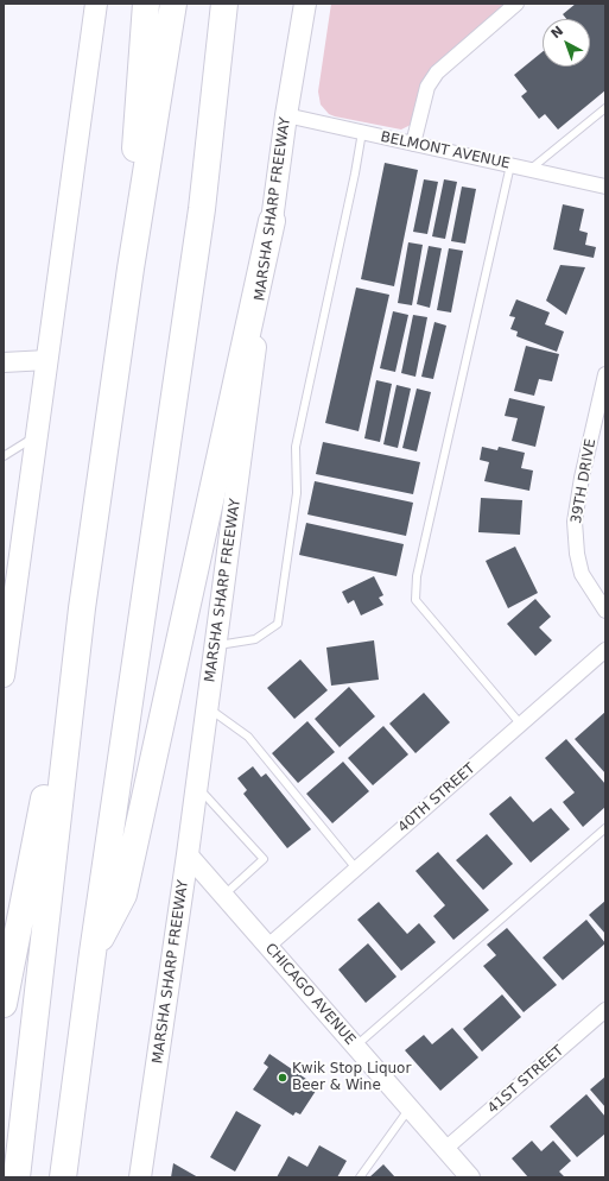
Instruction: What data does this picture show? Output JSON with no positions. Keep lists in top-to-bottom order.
{
  "streets": {
    "main road": ["MARSHA SHARP FREEWAY"],
    "street": [
      "BELMONT AVENUE",
      "39TH DRIVE",
      "40TH STREET",
      "CHICAGO AVENUE",
      "41ST STREET"
    ]
  },
  "crossings": [
    ["BELMONT AVENUE", "MARSHA SHARP FREEWAY"],
    ["MARSHA SHARP FREEWAY", "CHICAGO AVENUE"],
    ["40TH STREET", "CHICAGO AVENUE"],
    ["CHICAGO AVENUE", "41ST STREET"]
  ],
  "places": ["Kwik Stop Liquor Beer & Wine"],
  "north": "top left"
}
